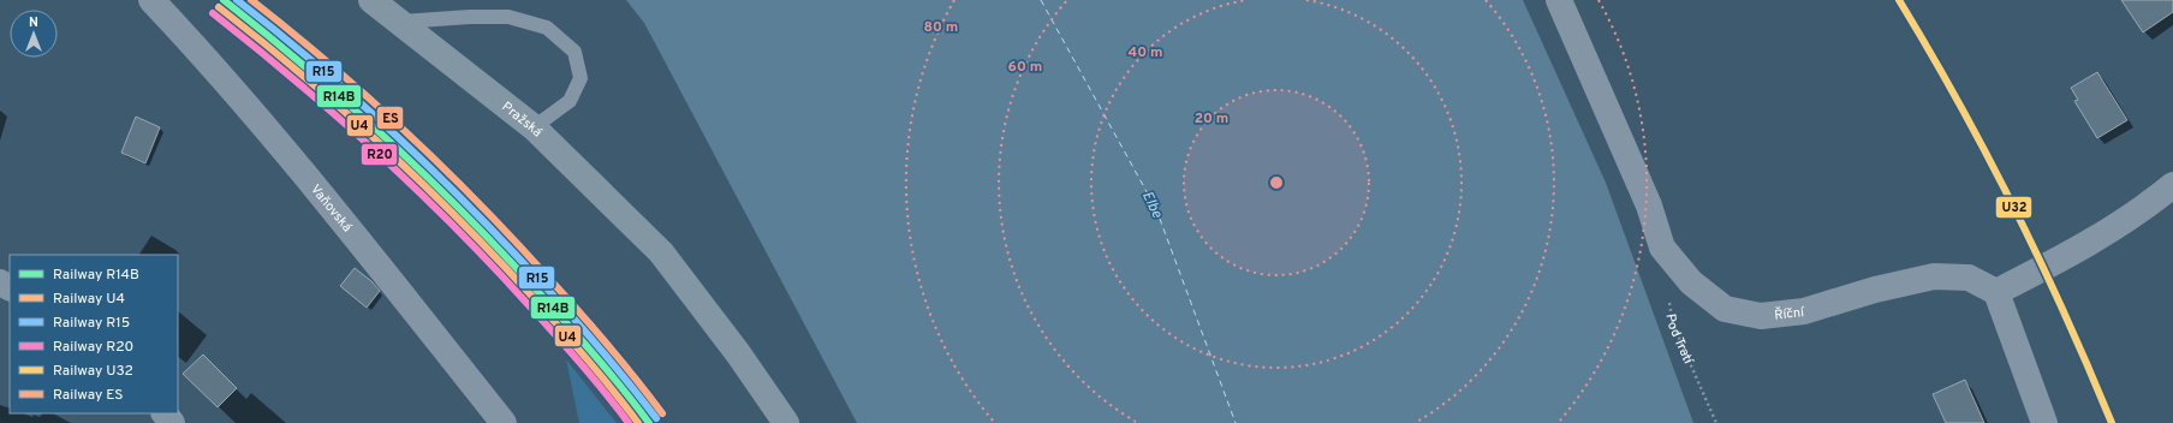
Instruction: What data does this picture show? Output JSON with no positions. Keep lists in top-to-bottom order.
{
  "streets": {
    "main road": ["Pražská"],
    "street": ["Vaňovská", "Říční"],
    "path": ["Pod Tratí"]
  },
  "water": ["Elbe"],
  "lines": [
    "rail line R14B",
    "rail line R15",
    "rail line U32",
    "rail line ES",
    "rail line U4",
    "rail line R20"
  ],
  "legend": [
    "Railway R14B",
    "Railway U4",
    "Railway R15",
    "Railway R20",
    "Railway U32",
    "Railway ES"
  ],
  "north": "top",
  "rings": [
    "80 m",
    "40 m",
    "60 m",
    "20 m"
  ]
}
